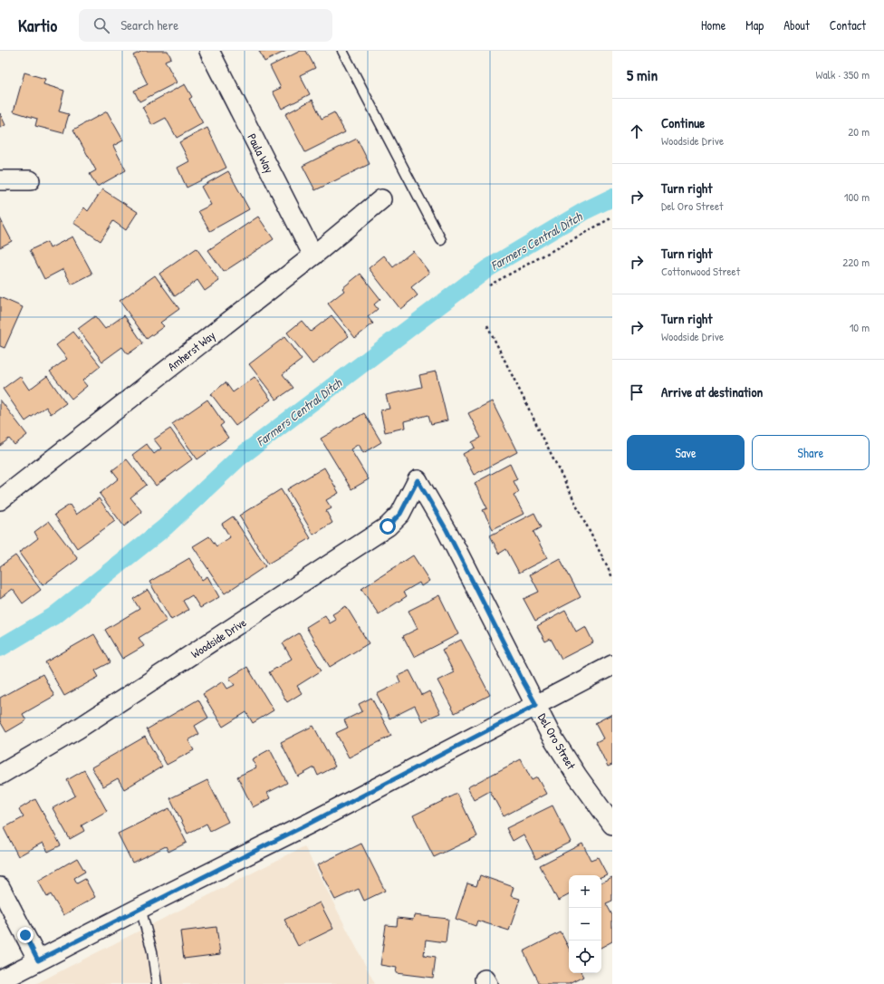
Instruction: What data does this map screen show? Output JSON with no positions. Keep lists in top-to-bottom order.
{
  "streets": {
    "street": [
      "Paula Way",
      "Amherst Way",
      "Woodside Drive",
      "Del Oro Street"
    ]
  },
  "crossings": [
    ["Paula Way", "Amherst Way"],
    ["Woodside Drive", "Del Oro Street"]
  ],
  "water": ["Farmers Central Ditch"],
  "page": {
    "header": "Kartio",
    "search": "Search here",
    "nav": [
      "Home",
      "Map",
      "About",
      "Contact"
    ],
    "heading": ["5 min", "Walk · 350 m"],
    "list": [
      ["Continue", "Woodside Drive", "20 m"],
      ["Turn right", "Del Oro Street", "100 m"],
      ["Turn right", "Cottonwood Street", "220 m"],
      ["Turn right", "Woodside Drive", "10 m"],
      "Arrive at destination"
    ],
    "buttons": ["Save", "Share"],
    "map_buttons": ["+", "−"]
  }
}
